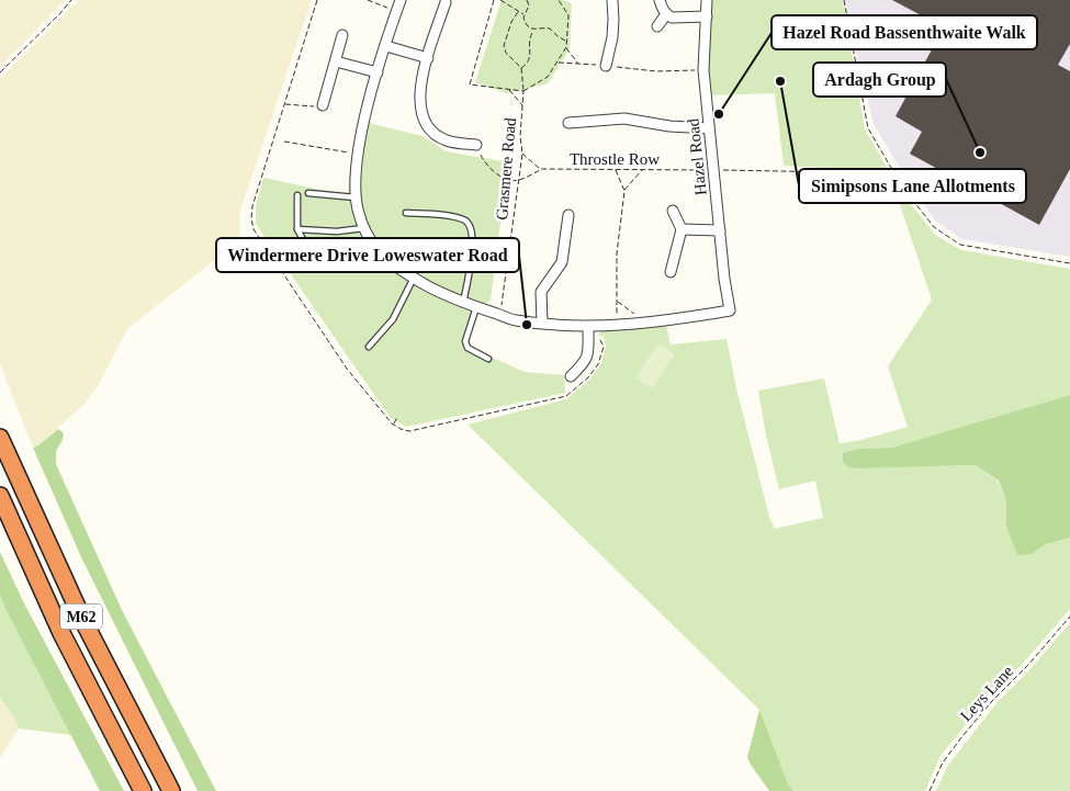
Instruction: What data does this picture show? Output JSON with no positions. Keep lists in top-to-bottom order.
{
  "streets": {
    "highway": ["M62"],
    "street": ["Hazel Road"],
    "path": ["Throstle Row", "Grasmere Road", "Leys Lane"]
  },
  "crossings": [
    ["Hazel Road", "Throstle Row"]
  ],
  "places": [
    "Simipsons Lane Allotments",
    "Hazel Road Bassenthwaite Walk",
    "Ardagh Group",
    "Windermere Drive Loweswater Road"
  ]
}
